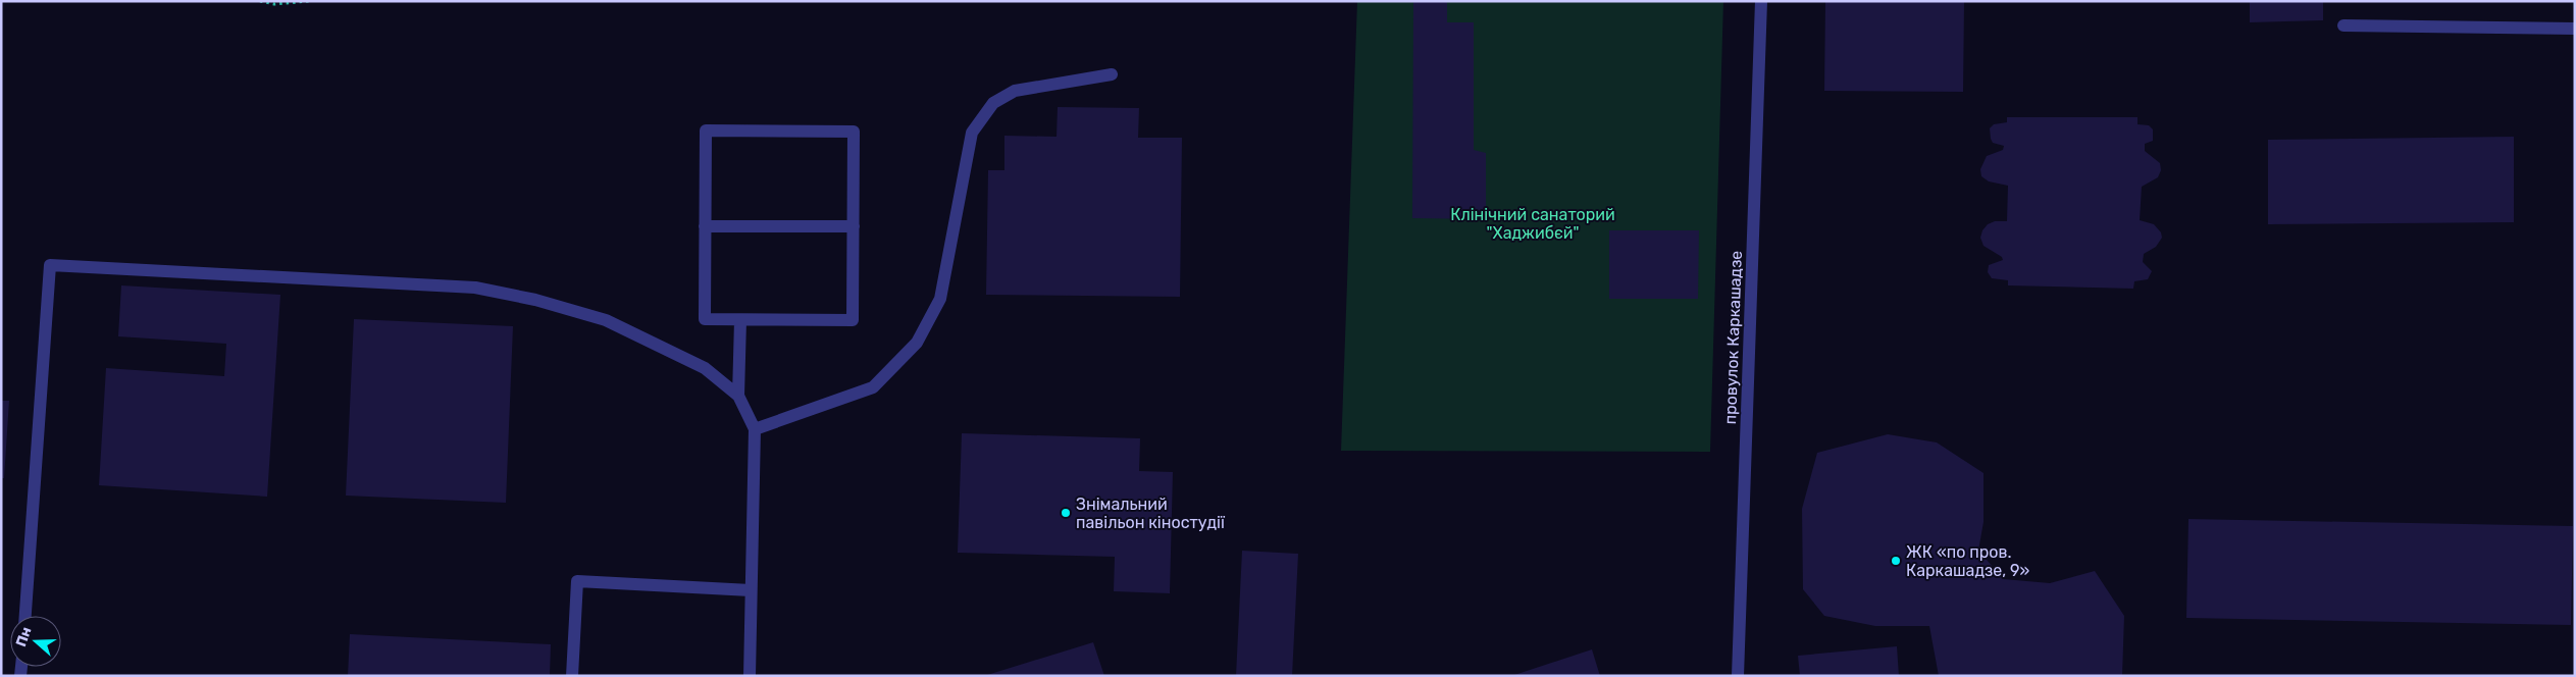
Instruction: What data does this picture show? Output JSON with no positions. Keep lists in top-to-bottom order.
{
  "streets": {
    "street": ["провулок Каркашадзе"]
  },
  "parks": ["Клінічний санаторий \"Хаджибєй\""],
  "places": ["Знімальний павільон кіностудії", "ЖК «по пров. Каркашадзе, 9»"],
  "north": "left"
}
